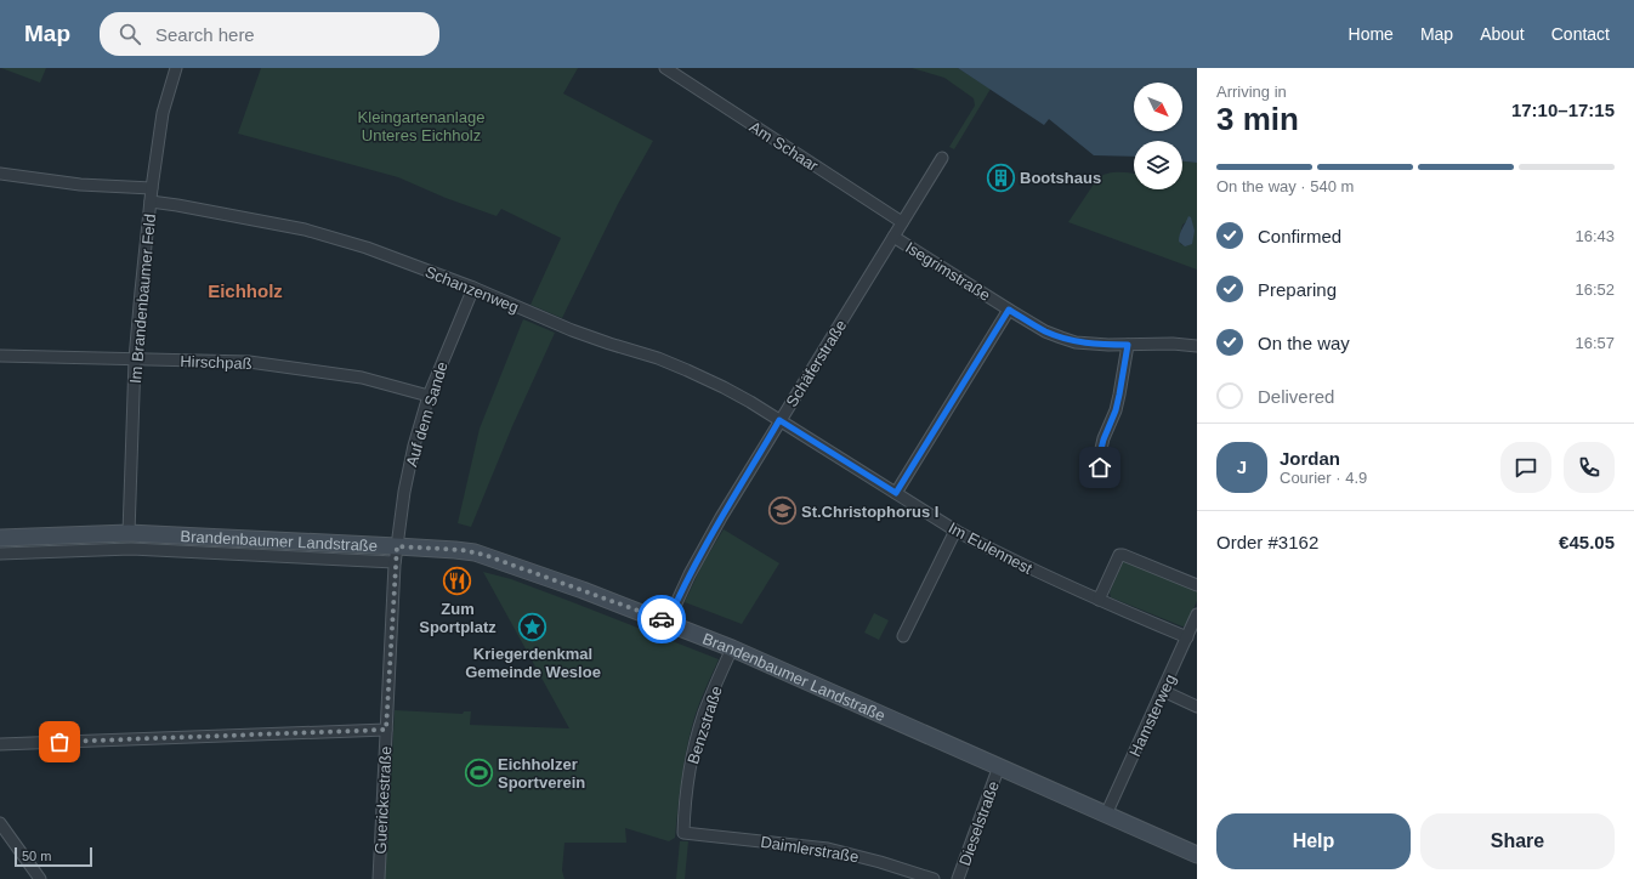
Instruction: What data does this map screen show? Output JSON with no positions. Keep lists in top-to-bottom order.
{
  "streets": {
    "main road": ["Brandenbaumer Landstraße"],
    "street": [
      "Am Schaar",
      "Isegrimstraße",
      "Schanzenweg",
      "Im Brandenbaumer Feld",
      "Hirschpaß",
      "Schäferstraße",
      "Auf dem Sande",
      "Im Eulennest",
      "Hamsterweg",
      "Benzstraße",
      "Guerickestraße",
      "Dieselstraße",
      "Daimlerstraße"
    ]
  },
  "crossings": [
    ["Am Schaar", "Schäferstraße"],
    ["Isegrimstraße", "Schäferstraße"],
    ["Schanzenweg", "Im Brandenbaumer Feld"],
    ["Schanzenweg", "Schäferstraße"],
    ["Schanzenweg", "Auf dem Sande"],
    ["Schanzenweg", "Im Eulennest"],
    ["Im Brandenbaumer Feld", "Hirschpaß"],
    ["Im Brandenbaumer Feld", "Brandenbaumer Landstraße"],
    ["Hirschpaß", "Auf dem Sande"],
    ["Schäferstraße", "Brandenbaumer Landstraße"],
    ["Schäferstraße", "Im Eulennest"],
    ["Auf dem Sande", "Brandenbaumer Landstraße"],
    ["Auf dem Sande", "Guerickestraße"],
    ["Brandenbaumer Landstraße", "Hamsterweg"],
    ["Brandenbaumer Landstraße", "Benzstraße"],
    ["Brandenbaumer Landstraße", "Guerickestraße"],
    ["Brandenbaumer Landstraße", "Dieselstraße"],
    ["Im Eulennest", "Hamsterweg"],
    ["Benzstraße", "Daimlerstraße"]
  ],
  "districts": ["Eichholz"],
  "parks": ["Kleingartenanlage Unteres Eichholz"],
  "places": {
    "building": ["Bootshaus"],
    "school or university": ["St.Christophorus I"],
    "restaurant": ["Zum Sportplatz"],
    "place": ["Kriegerdenkmal Gemeinde Wesloe"],
    "sports": ["Eichholzer Sportverein"]
  },
  "scale_bar": "50 m",
  "north": "bottom right",
  "page": {
    "header": "Map",
    "search": "Search here",
    "nav": [
      "Home",
      "Map",
      "About",
      "Contact"
    ],
    "heading": ["3 min", "Arriving in", "17:10–17:15"],
    "panel": [
      "Jordan",
      "Courier · 4.9",
      "Order #3162",
      "€45.05"
    ],
    "bar": "On the way · 540 m",
    "list": [
      ["Confirmed", "16:43"],
      ["Preparing", "16:52"],
      ["On the way", "16:57"],
      "Delivered"
    ],
    "round": "J",
    "buttons": ["Help", "Share"],
    "scale": "50 m"
  }
}
